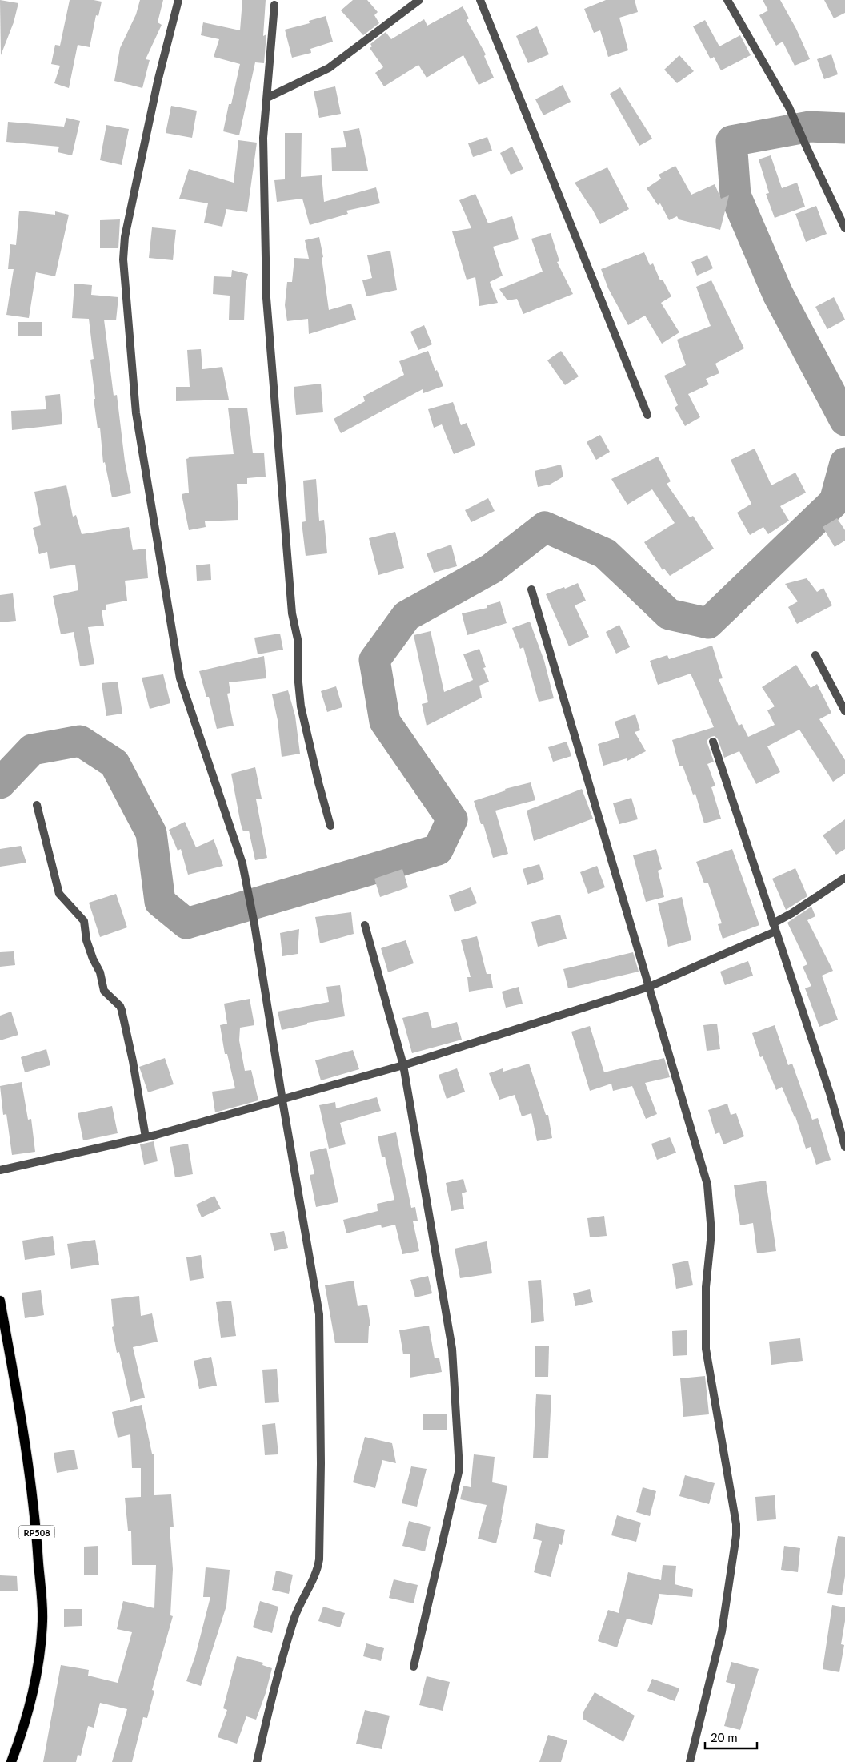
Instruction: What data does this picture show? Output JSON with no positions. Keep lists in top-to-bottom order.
{
  "streets": {
    "main road": ["RP508"]
  },
  "scale_bar": "20 m"
}
